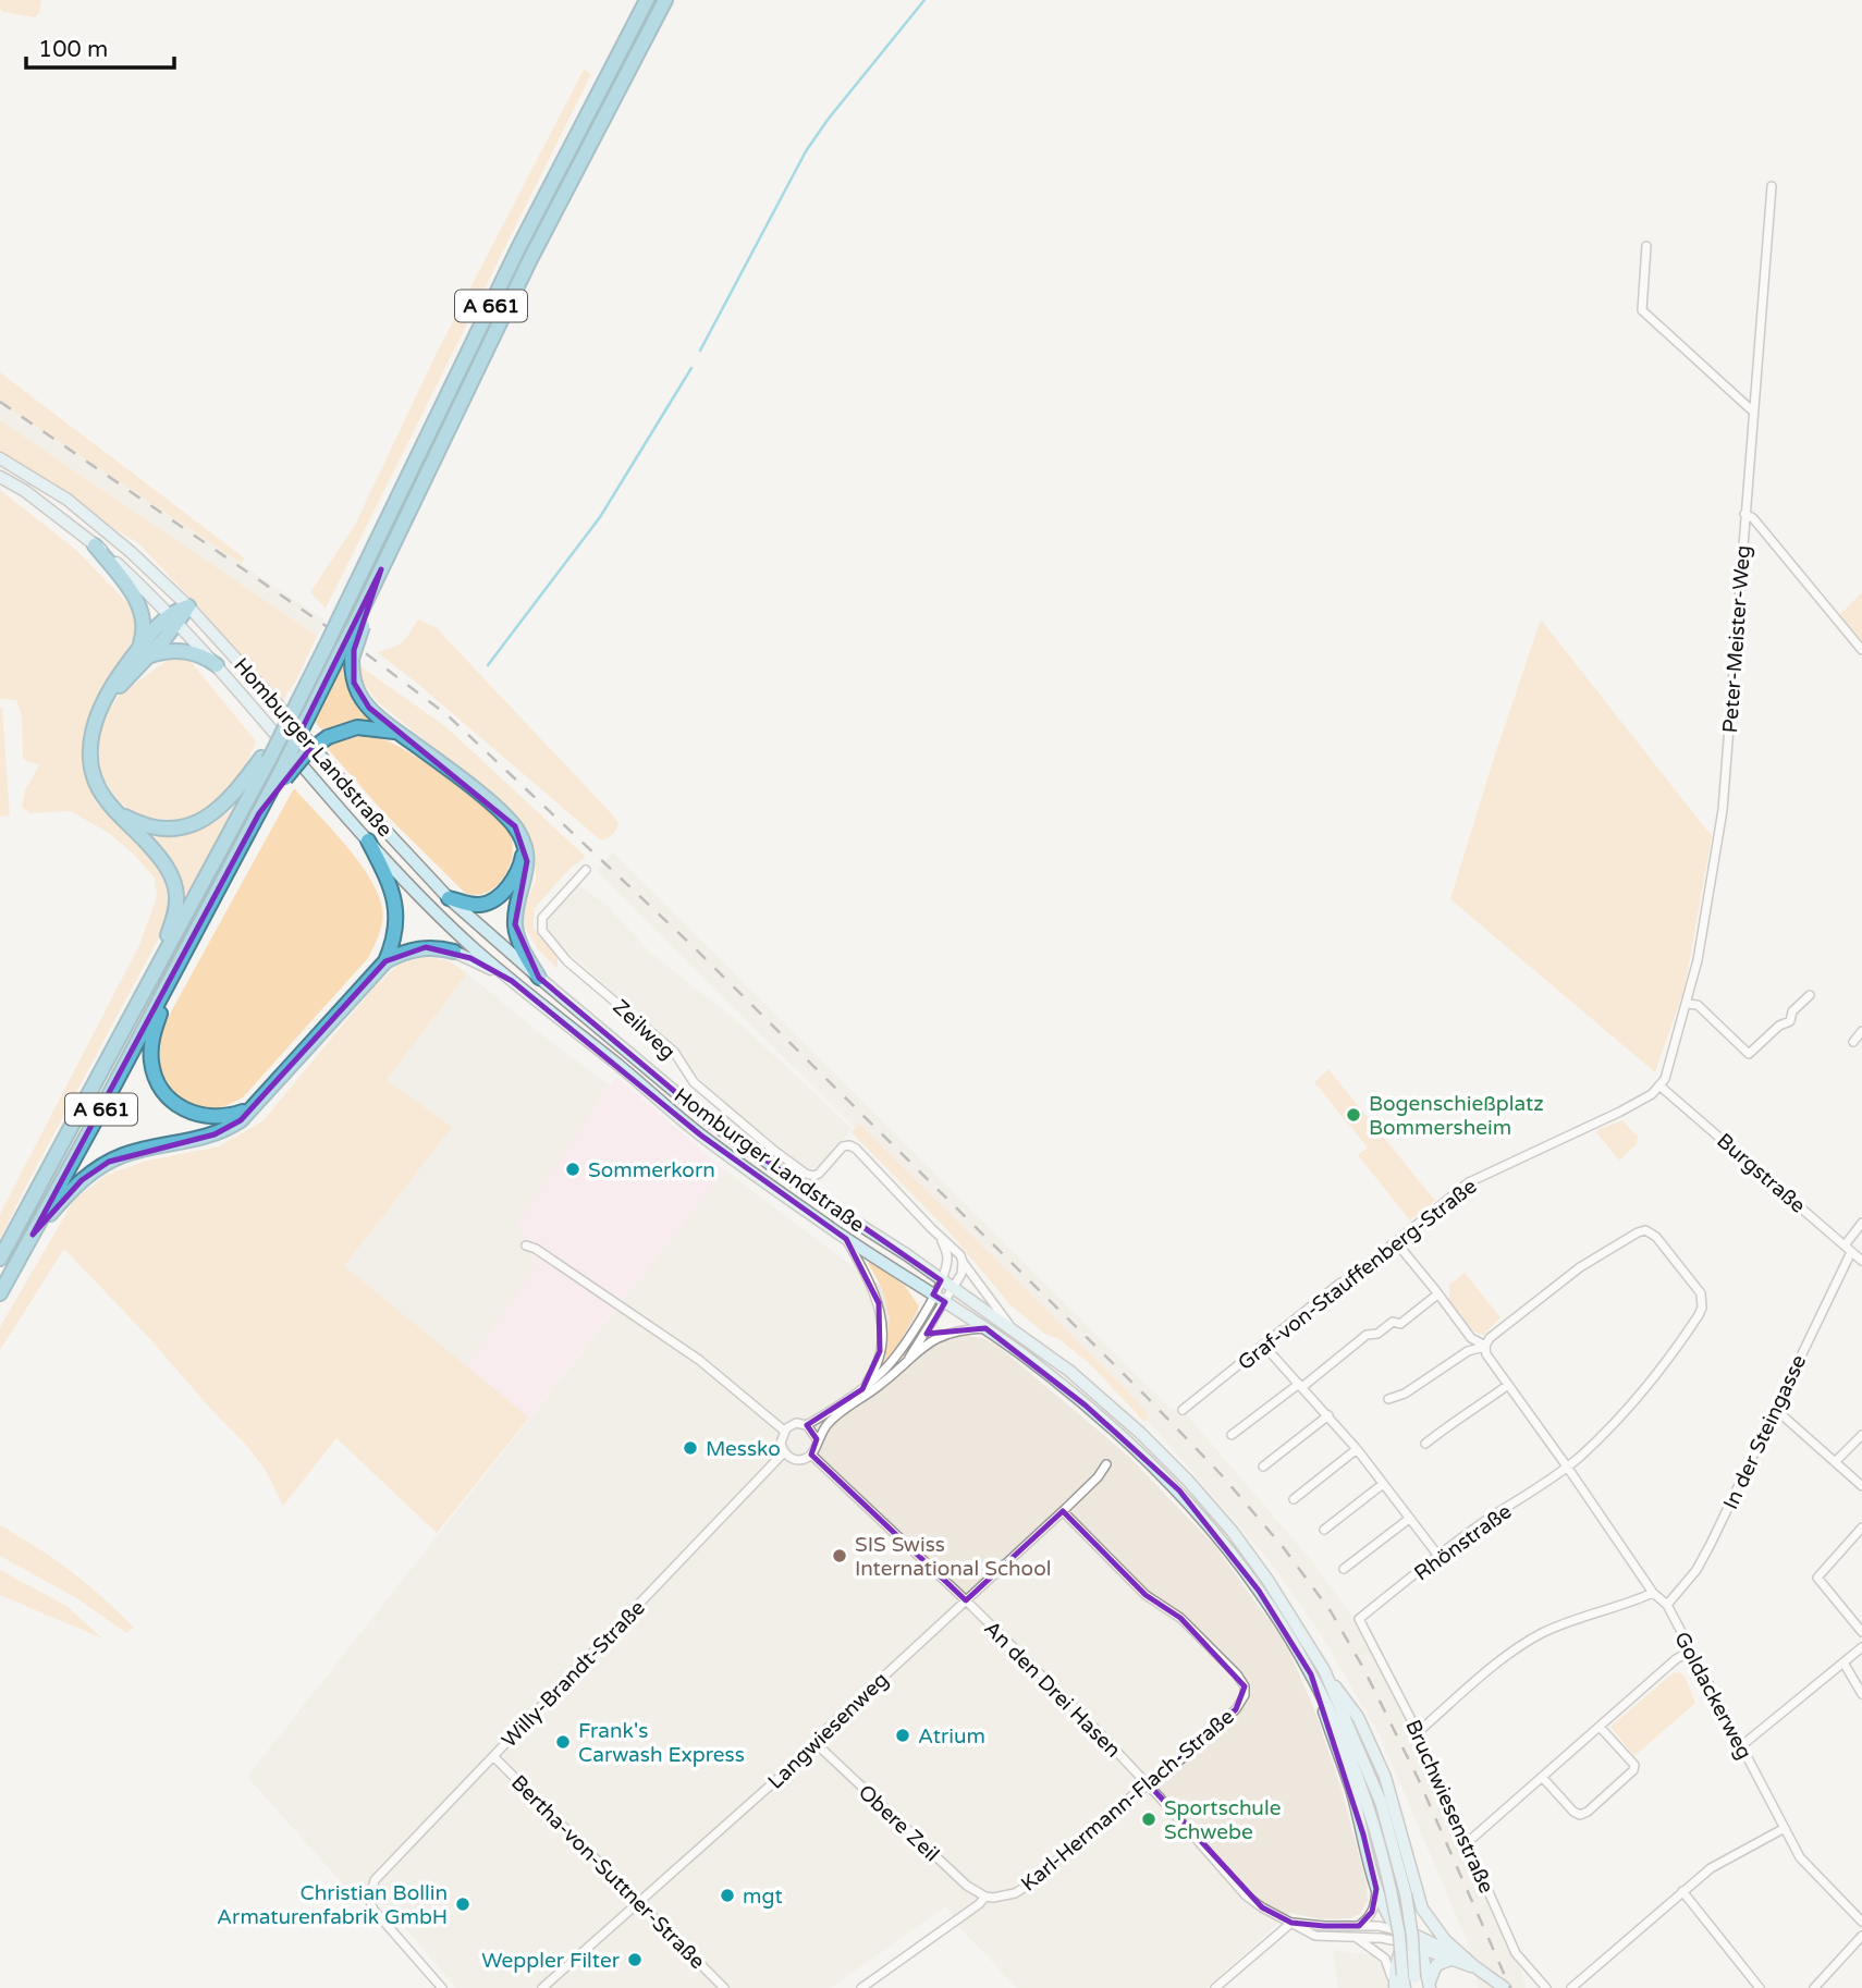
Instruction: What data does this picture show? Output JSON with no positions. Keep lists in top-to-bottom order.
{
  "streets": {
    "highway": ["A 661"],
    "main road": ["Homburger Landstraße"],
    "street": [
      "Peter-Meister-Weg",
      "Zeilweg",
      "Burgstraße",
      "Graf-von-Stauffenberg-Straße",
      "In der Steingasse",
      "Rhönstraße",
      "Willy-Brandt-Straße",
      "An den Drei Hasen",
      "Goldackerweg",
      "Langwiesenweg",
      "Karl-Hermann-Flach-Straße",
      "Bruchwiesenstraße",
      "Obere Zeil",
      "Bertha-von-Suttner-Straße"
    ]
  },
  "crossings": [
    ["Peter-Meister-Weg", "Burgstraße"],
    ["Peter-Meister-Weg", "Graf-von-Stauffenberg-Straße"],
    ["Homburger Landstraße", "Zeilweg"],
    ["Burgstraße", "Graf-von-Stauffenberg-Straße"],
    ["Burgstraße", "In der Steingasse"],
    ["Graf-von-Stauffenberg-Straße", "Goldackerweg"],
    ["In der Steingasse", "Goldackerweg"],
    ["Rhönstraße", "Goldackerweg"],
    ["Rhönstraße", "Bruchwiesenstraße"],
    ["Willy-Brandt-Straße", "An den Drei Hasen"],
    ["Willy-Brandt-Straße", "Bertha-von-Suttner-Straße"],
    ["An den Drei Hasen", "Langwiesenweg"],
    ["An den Drei Hasen", "Karl-Hermann-Flach-Straße"],
    ["Langwiesenweg", "Karl-Hermann-Flach-Straße"],
    ["Langwiesenweg", "Obere Zeil"],
    ["Langwiesenweg", "Bertha-von-Suttner-Straße"],
    ["Karl-Hermann-Flach-Straße", "Obere Zeil"]
  ],
  "places": [
    "Bogenschießplatz Bommersheim",
    "Sommerkorn",
    "Messko",
    "SIS Swiss International School",
    "Atrium",
    "Frank's Carwash Express",
    "Sportschule Schwebe",
    "mgt",
    "Christian Bollin Armaturenfabrik GmbH",
    "Weppler Filter"
  ],
  "scale_bar": "100 m"
}
